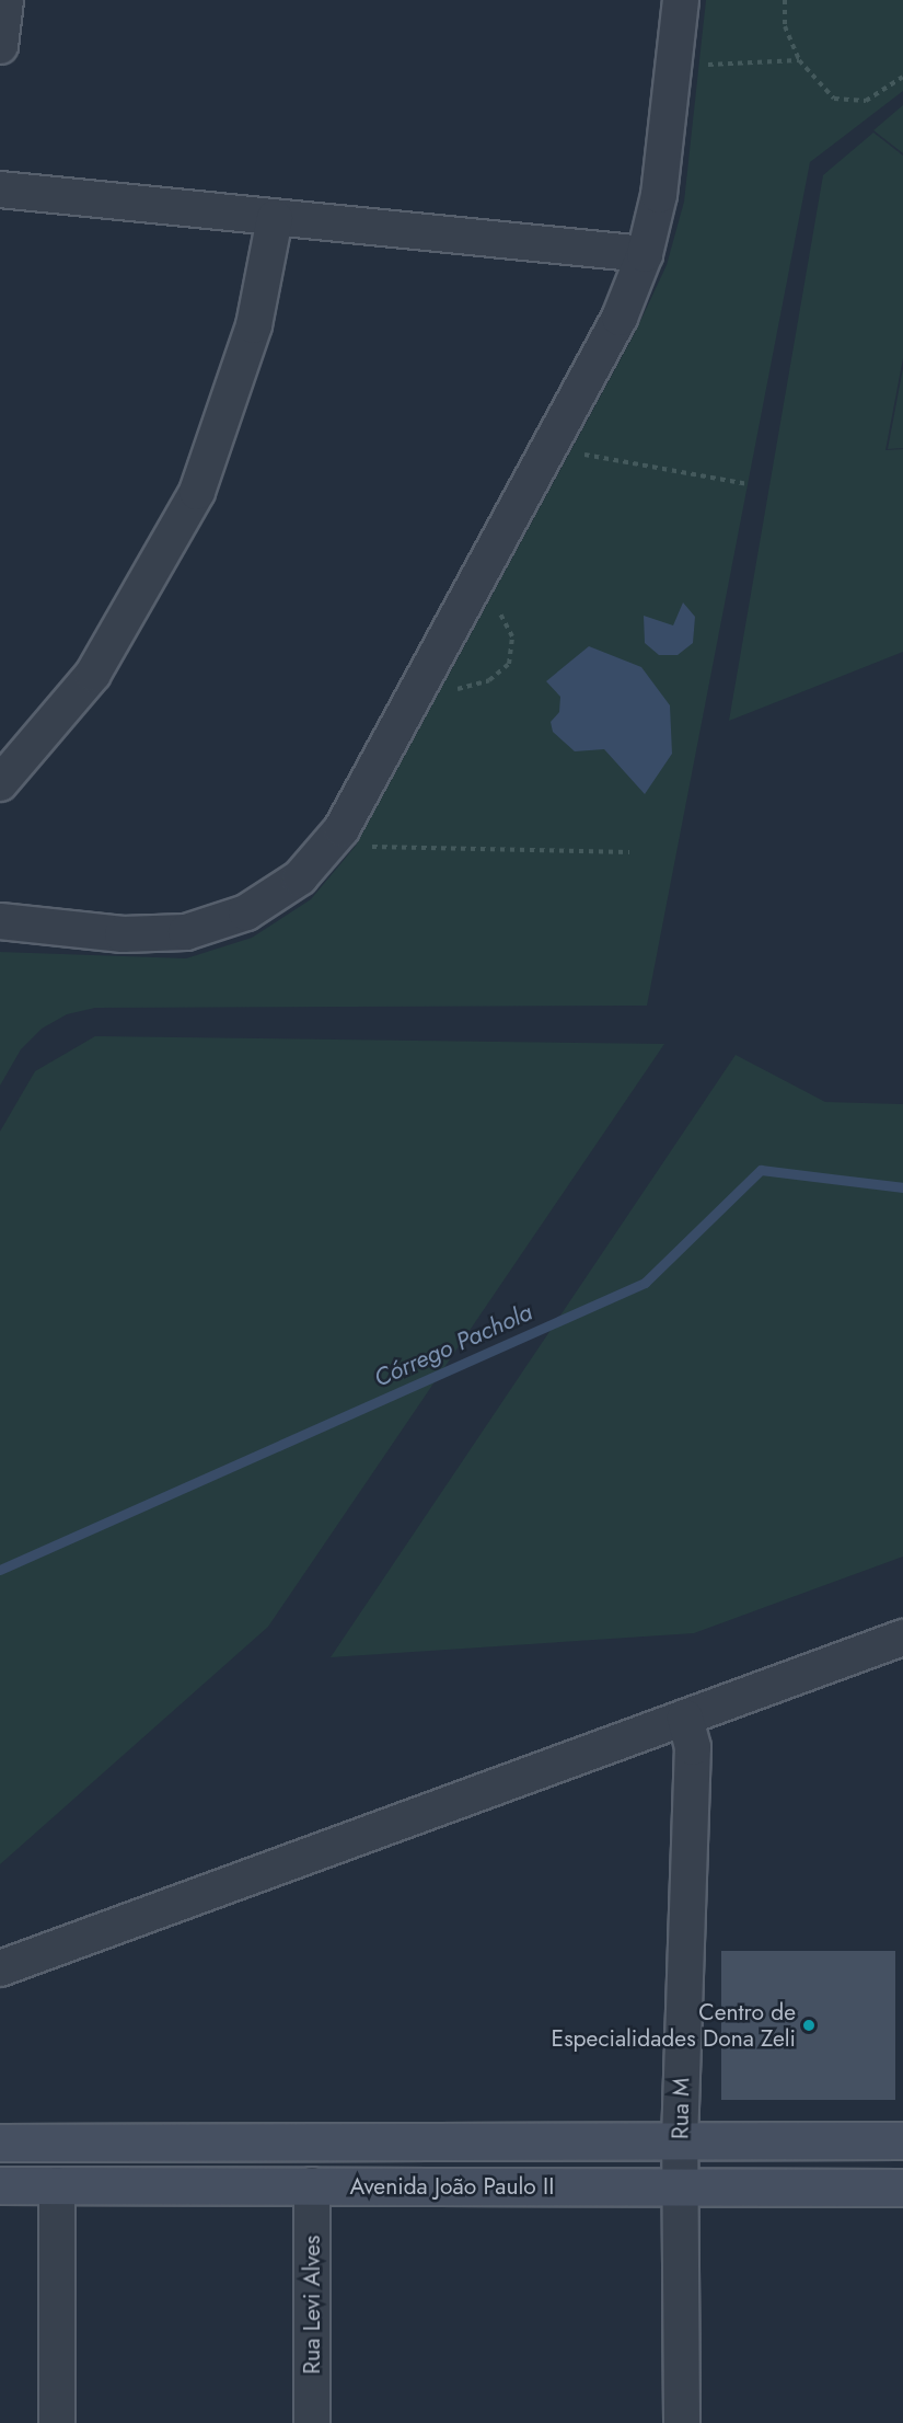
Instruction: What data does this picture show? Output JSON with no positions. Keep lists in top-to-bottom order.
{
  "streets": {
    "street": ["Rua M", "Avenida João Paulo II", "Rua Levi Alves"]
  },
  "crossings": [
    ["Rua M", "Avenida João Paulo II"],
    ["Avenida João Paulo II", "Rua Levi Alves"]
  ],
  "water": ["Córrego Pachola"],
  "places": ["Centro de Especialidades Dona Zeli"]
}
